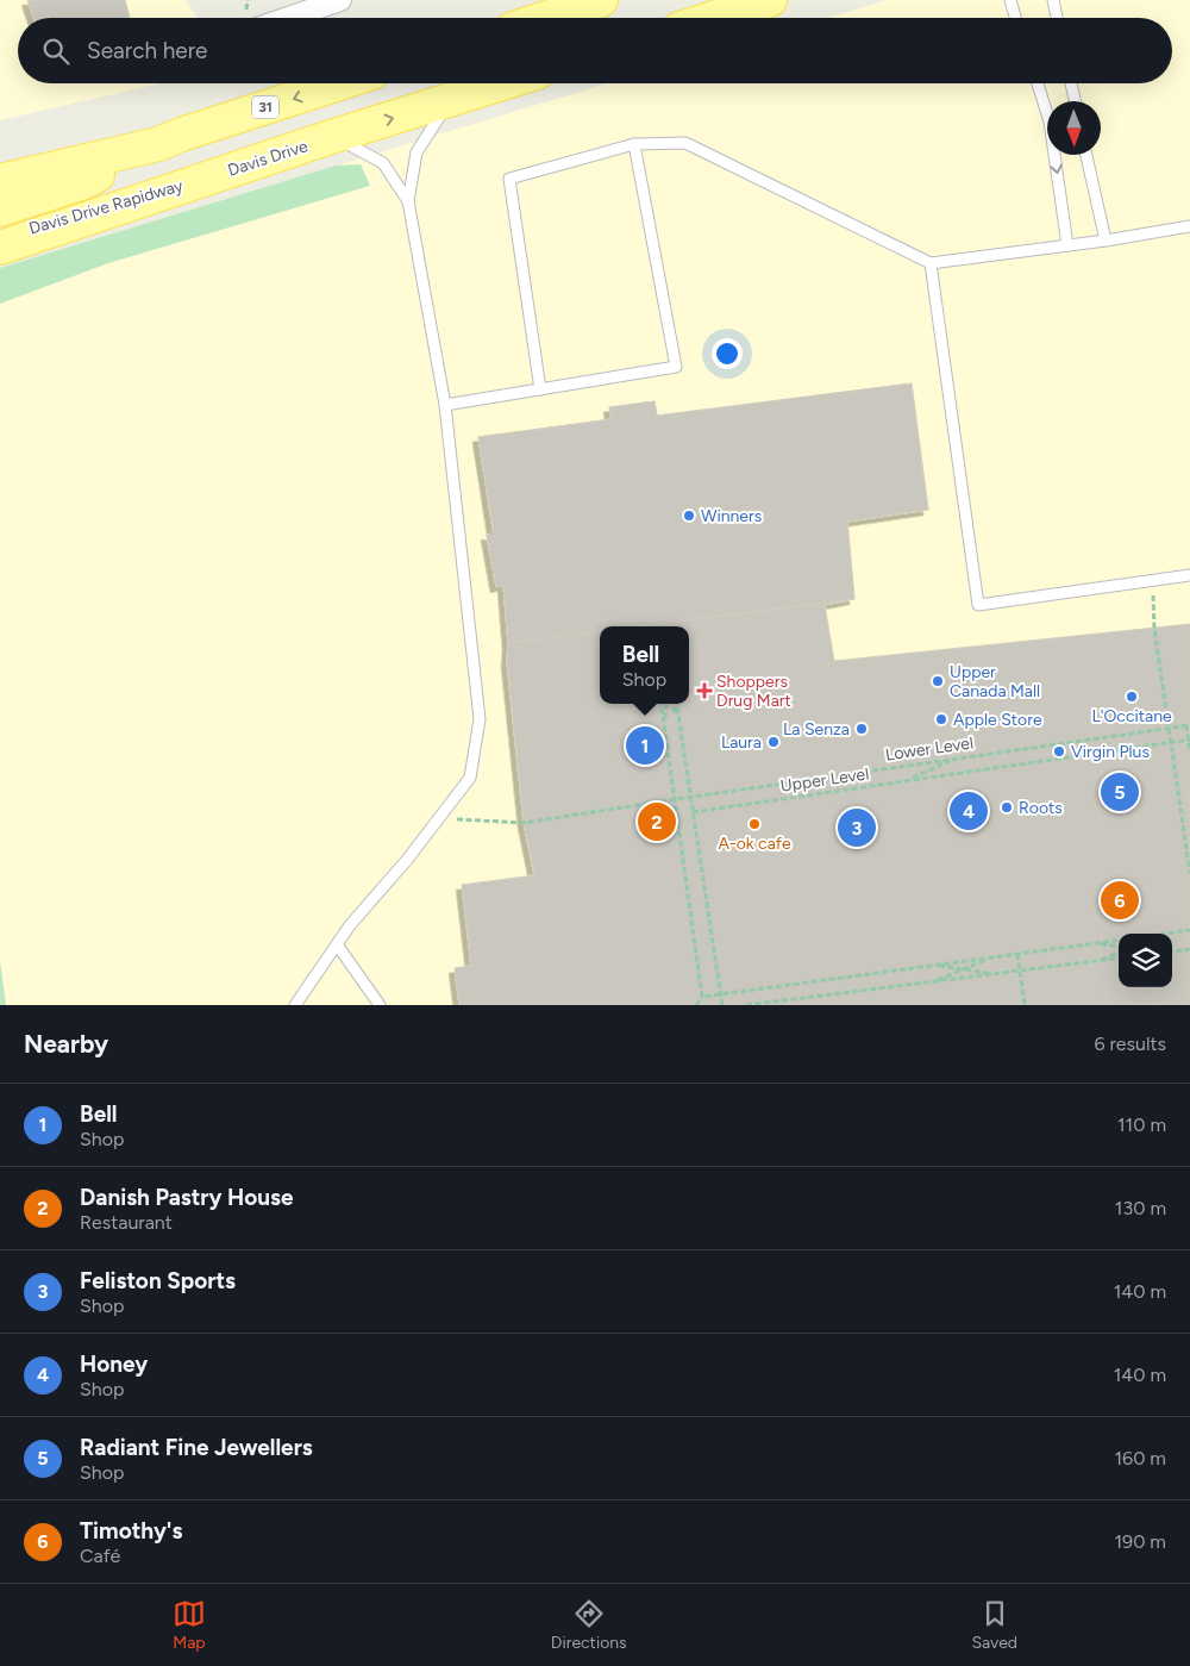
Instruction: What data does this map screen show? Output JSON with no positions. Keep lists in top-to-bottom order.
{
  "streets": {
    "main road": ["31", "Davis Drive"],
    "lane": ["Davis Drive Rapidway"],
    "path": ["Lower Level", "Upper Level"]
  },
  "crossings": [
    ["Davis Drive", "Davis Drive Rapidway"]
  ],
  "places": {
    "other": [
      "Winners",
      "Upper Canada Mall",
      "L'Occitane",
      "Apple Store",
      "La Senza",
      "Laura",
      "Virgin Plus",
      "Roots",
      "A-ok cafe"
    ],
    "health": ["Shoppers Drug Mart"]
  },
  "north": "bottom",
  "page": {
    "search": "Search here",
    "popup": ["Bell", "Shop"],
    "pins": [
      "1",
      "5",
      "4",
      "2",
      "3",
      "6"
    ],
    "heading": ["Nearby", "6 results"],
    "list": [
      {
        "mark": "1",
        "name": "Bell",
        "note": "Shop",
        "value": "110 m"
      },
      {
        "mark": "2",
        "name": "Danish Pastry House",
        "note": "Restaurant",
        "value": "130 m"
      },
      {
        "mark": "3",
        "name": "Feliston Sports",
        "note": "Shop",
        "value": "140 m"
      },
      {
        "mark": "4",
        "name": "Honey",
        "note": "Shop",
        "value": "140 m"
      },
      {
        "mark": "5",
        "name": "Radiant Fine Jewellers",
        "note": "Shop",
        "value": "160 m"
      },
      {
        "mark": "6",
        "name": "Timothy's",
        "note": "Café",
        "value": "190 m"
      }
    ],
    "nav": ["Map", "Directions", "Saved"]
  }
}
